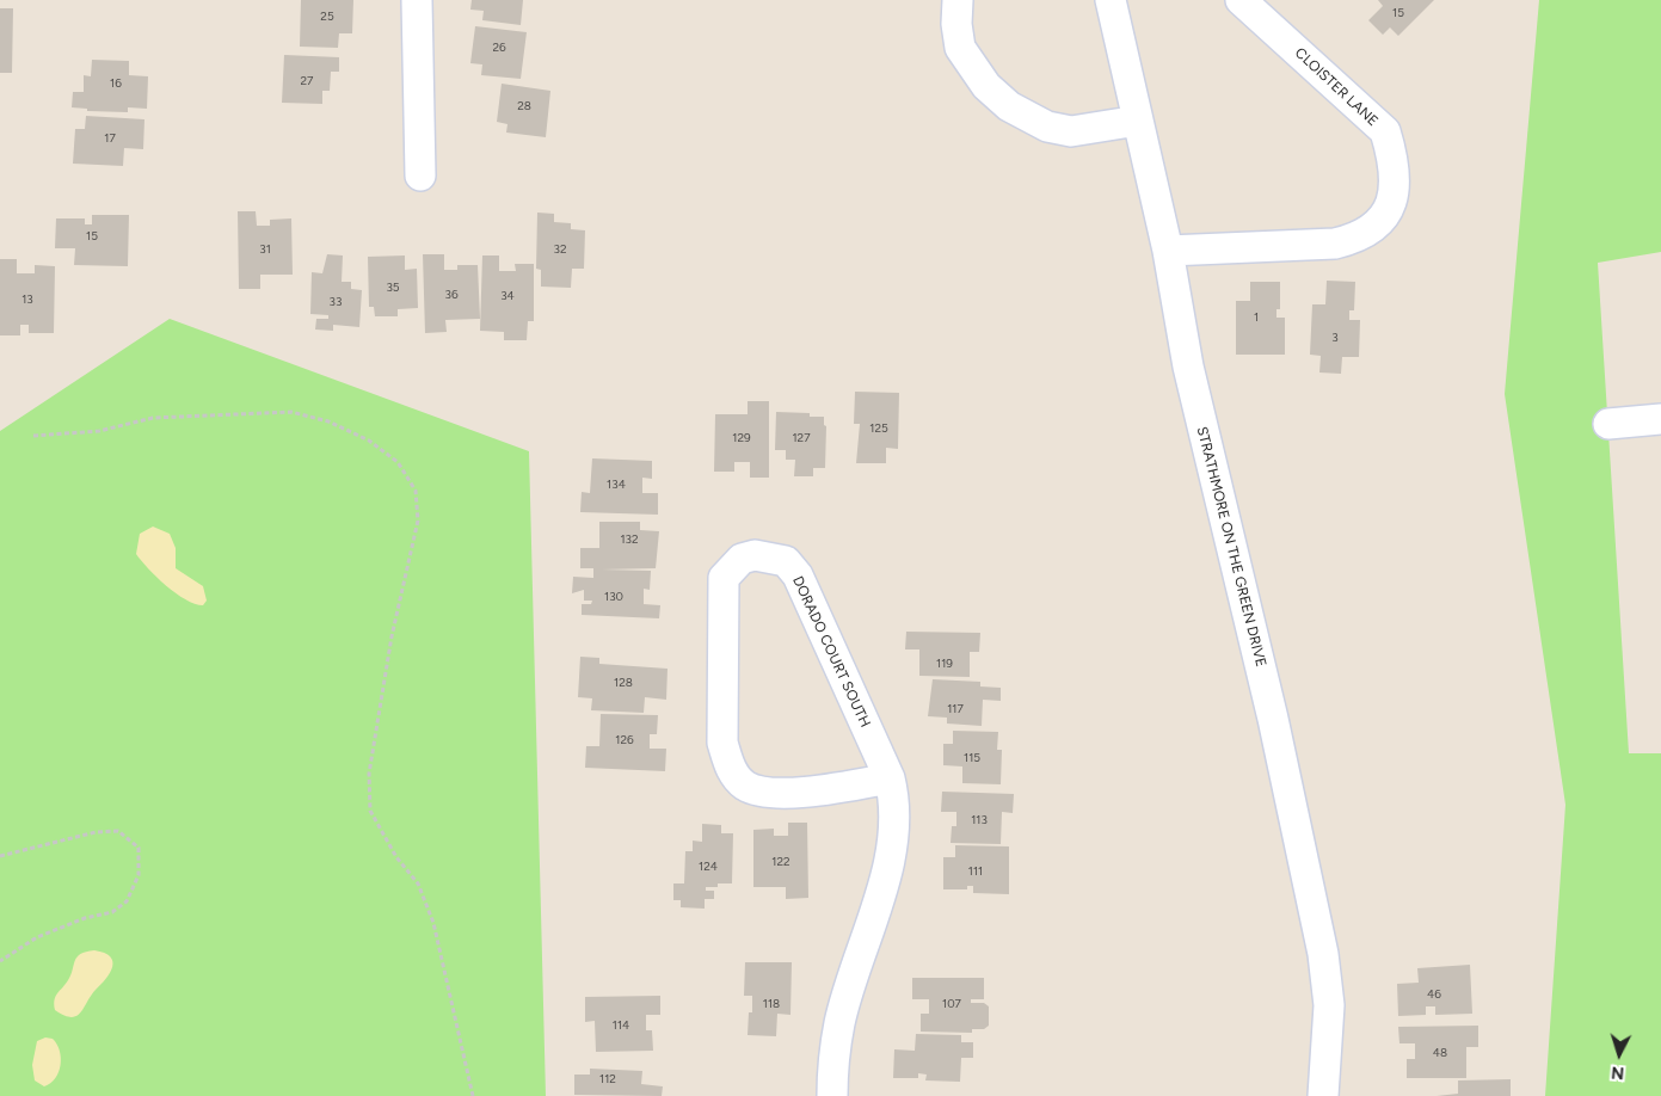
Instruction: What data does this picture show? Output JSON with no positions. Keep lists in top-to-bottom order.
{
  "streets": {
    "street": ["CLOISTER LANE", "STRATHMORE ON THE GREEN DRIVE", "DORADO COURT SOUTH"]
  },
  "crossings": [
    ["CLOISTER LANE", "STRATHMORE ON THE GREEN DRIVE"]
  ],
  "house_numbers": [
    "15",
    "25",
    "26",
    "27",
    "16",
    "28",
    "17",
    "15",
    "31",
    "32",
    "35",
    "36",
    "34",
    "13",
    "33",
    "1",
    "3",
    "125",
    "129",
    "127",
    "134",
    "132",
    "130",
    "119",
    "128",
    "117",
    "126",
    "115",
    "113",
    "122",
    "124",
    "111",
    "46",
    "118",
    "107",
    "114",
    "48",
    "112"
  ],
  "north": "bottom"
}
